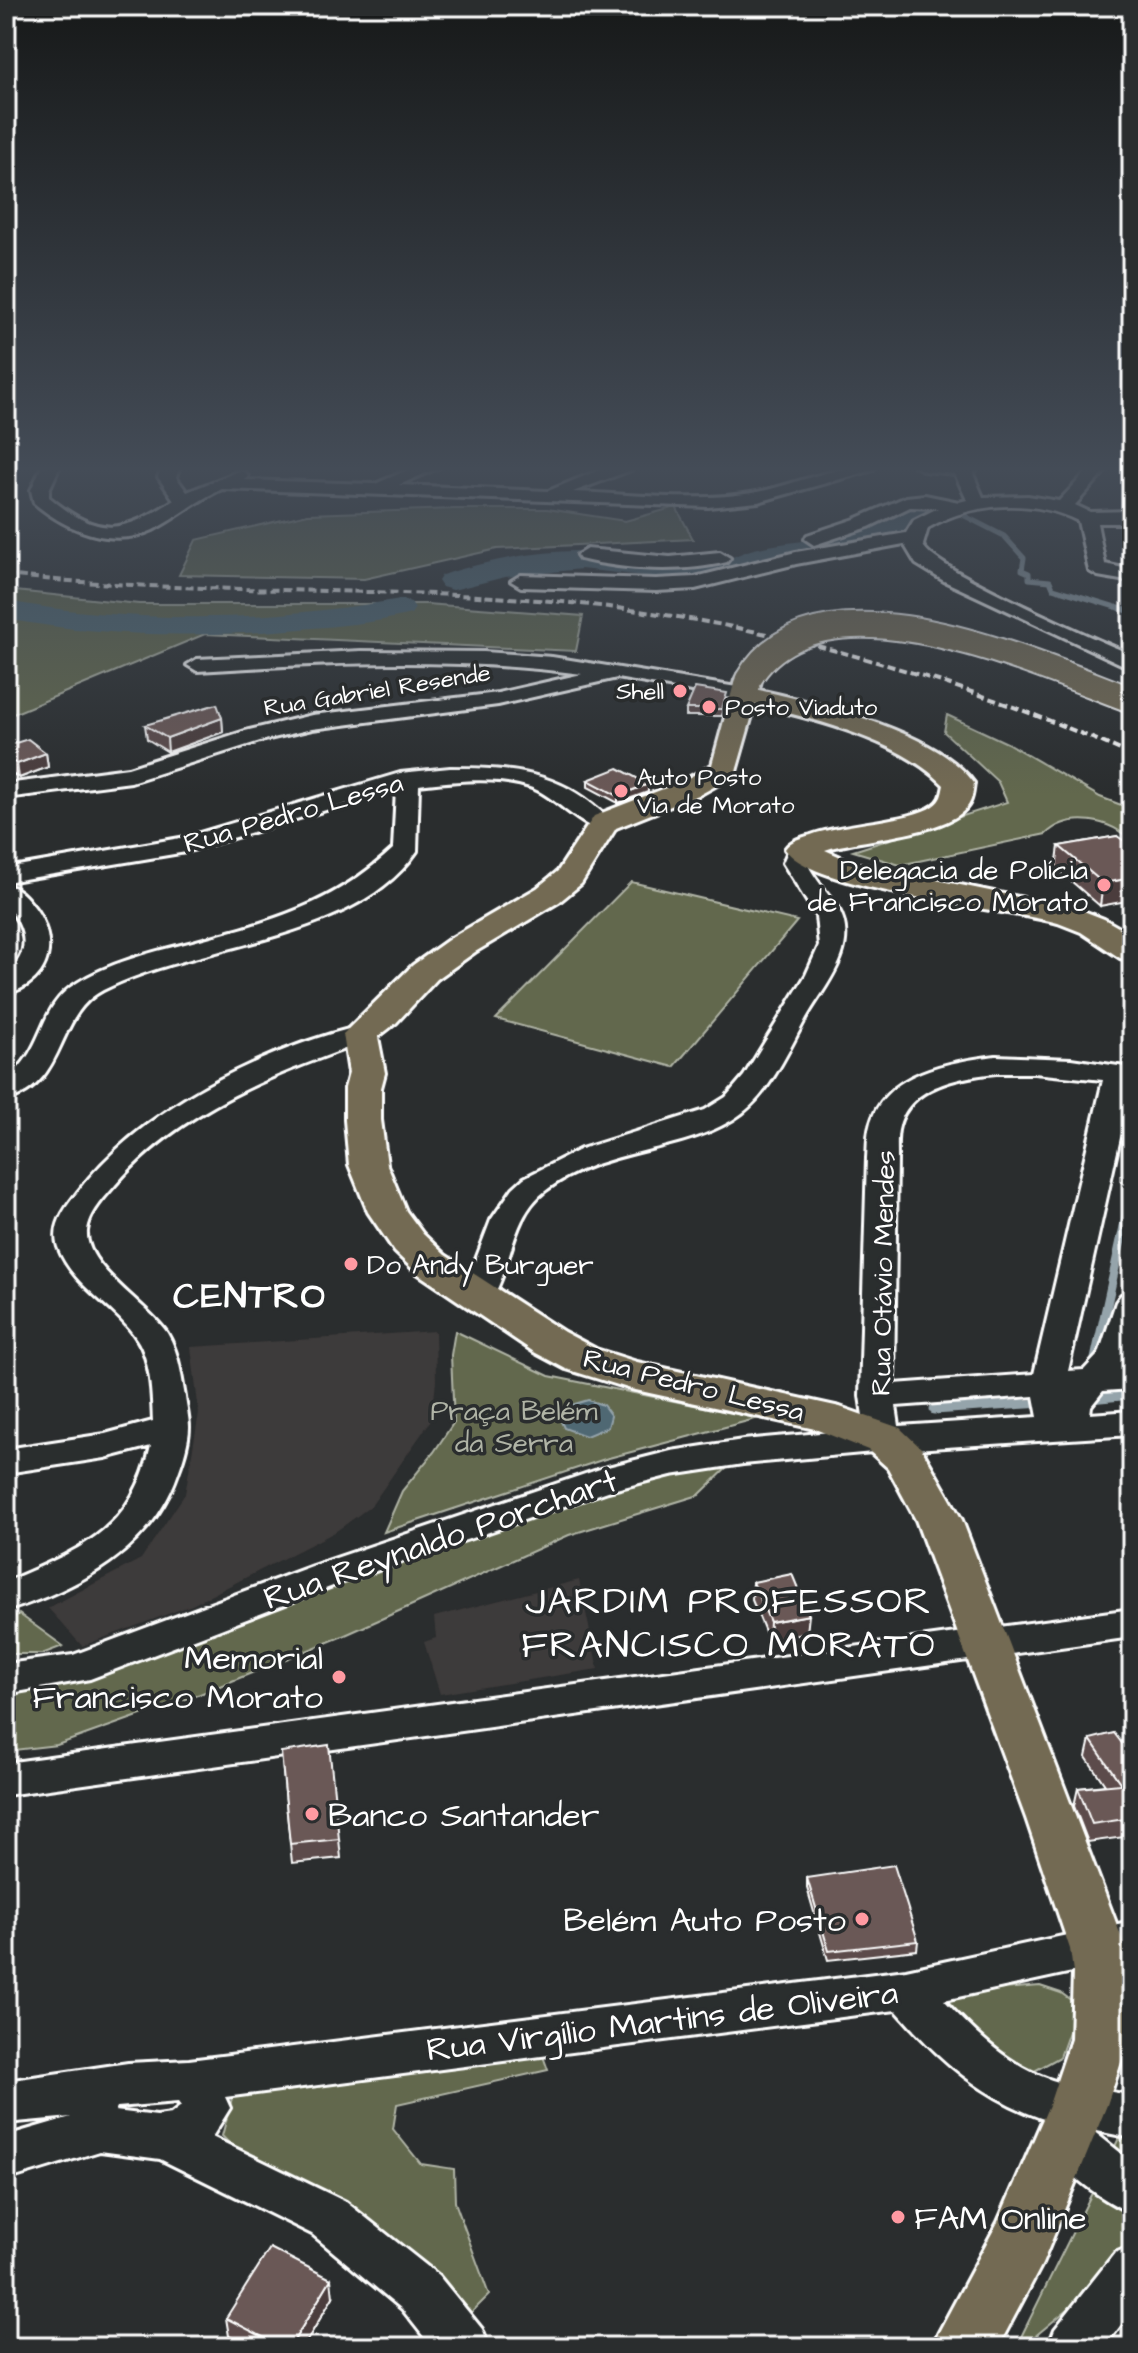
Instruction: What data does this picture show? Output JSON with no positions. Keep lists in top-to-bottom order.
{
  "streets": {
    "main road": ["Rua Pedro Lessa"],
    "street": [
      "Rua Gabriel Resende",
      "Rua Otávio Mendes",
      "Rua Reynaldo Porchart",
      "Rua Virgílio Martins de Oliveira"
    ]
  },
  "crossings": [
    ["Rua Pedro Lessa", "Rua Otávio Mendes"],
    ["Rua Pedro Lessa", "Rua Reynaldo Porchart"],
    ["Rua Otávio Mendes", "Rua Reynaldo Porchart"]
  ],
  "districts": ["CENTRO", "JARDIM PROFESSOR FRANCISCO MORATO"],
  "parks": ["Praça Belém da Serra"],
  "places": [
    "Shell",
    "Posto Viaduto",
    "Auto Posto Via de Morato",
    "Delegacia de Polícia de Francisco Morato",
    "Do Andy Burguer",
    "Memorial Francisco Morato",
    "Banco Santander",
    "Belém Auto Posto",
    "FAM Online"
  ]
}
